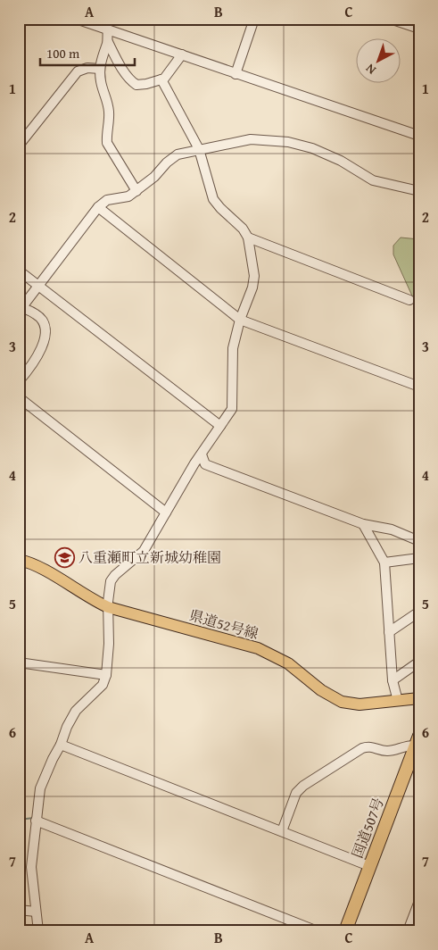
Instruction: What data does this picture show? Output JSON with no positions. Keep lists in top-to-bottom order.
{
  "streets": {
    "highway": ["国道507号"],
    "main road": ["県道52号線"]
  },
  "places": {
    "school or university": ["八重瀬町立新城幼稚園"]
  },
  "scale_bar": "100 m",
  "north": "bottom left",
  "grid": {
    "columns": ["A", "B", "C"],
    "rows": [
      "1",
      "2",
      "3",
      "4",
      "5",
      "6",
      "7"
    ]
  }
}
